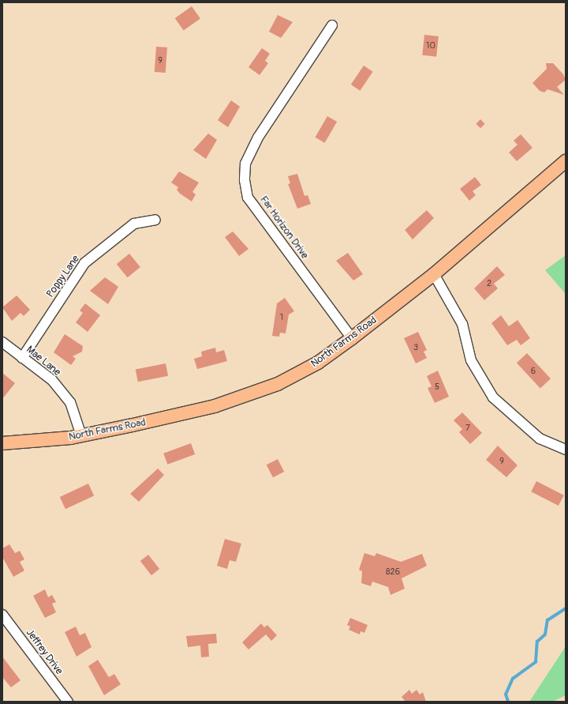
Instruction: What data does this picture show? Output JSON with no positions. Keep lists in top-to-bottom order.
{
  "streets": {
    "main road": ["North Farms Road"],
    "street": [
      "Far Horizon Drive",
      "Poppy Lane",
      "Mae Lane",
      "Jeffrey Drive"
    ]
  },
  "crossings": [
    ["Far Horizon Drive", "North Farms Road"],
    ["Poppy Lane", "Mae Lane"],
    ["North Farms Road", "Mae Lane"]
  ],
  "house_numbers": [
    "10",
    "9",
    "2",
    "1",
    "3",
    "6",
    "5",
    "7",
    "9",
    "826"
  ]
}
